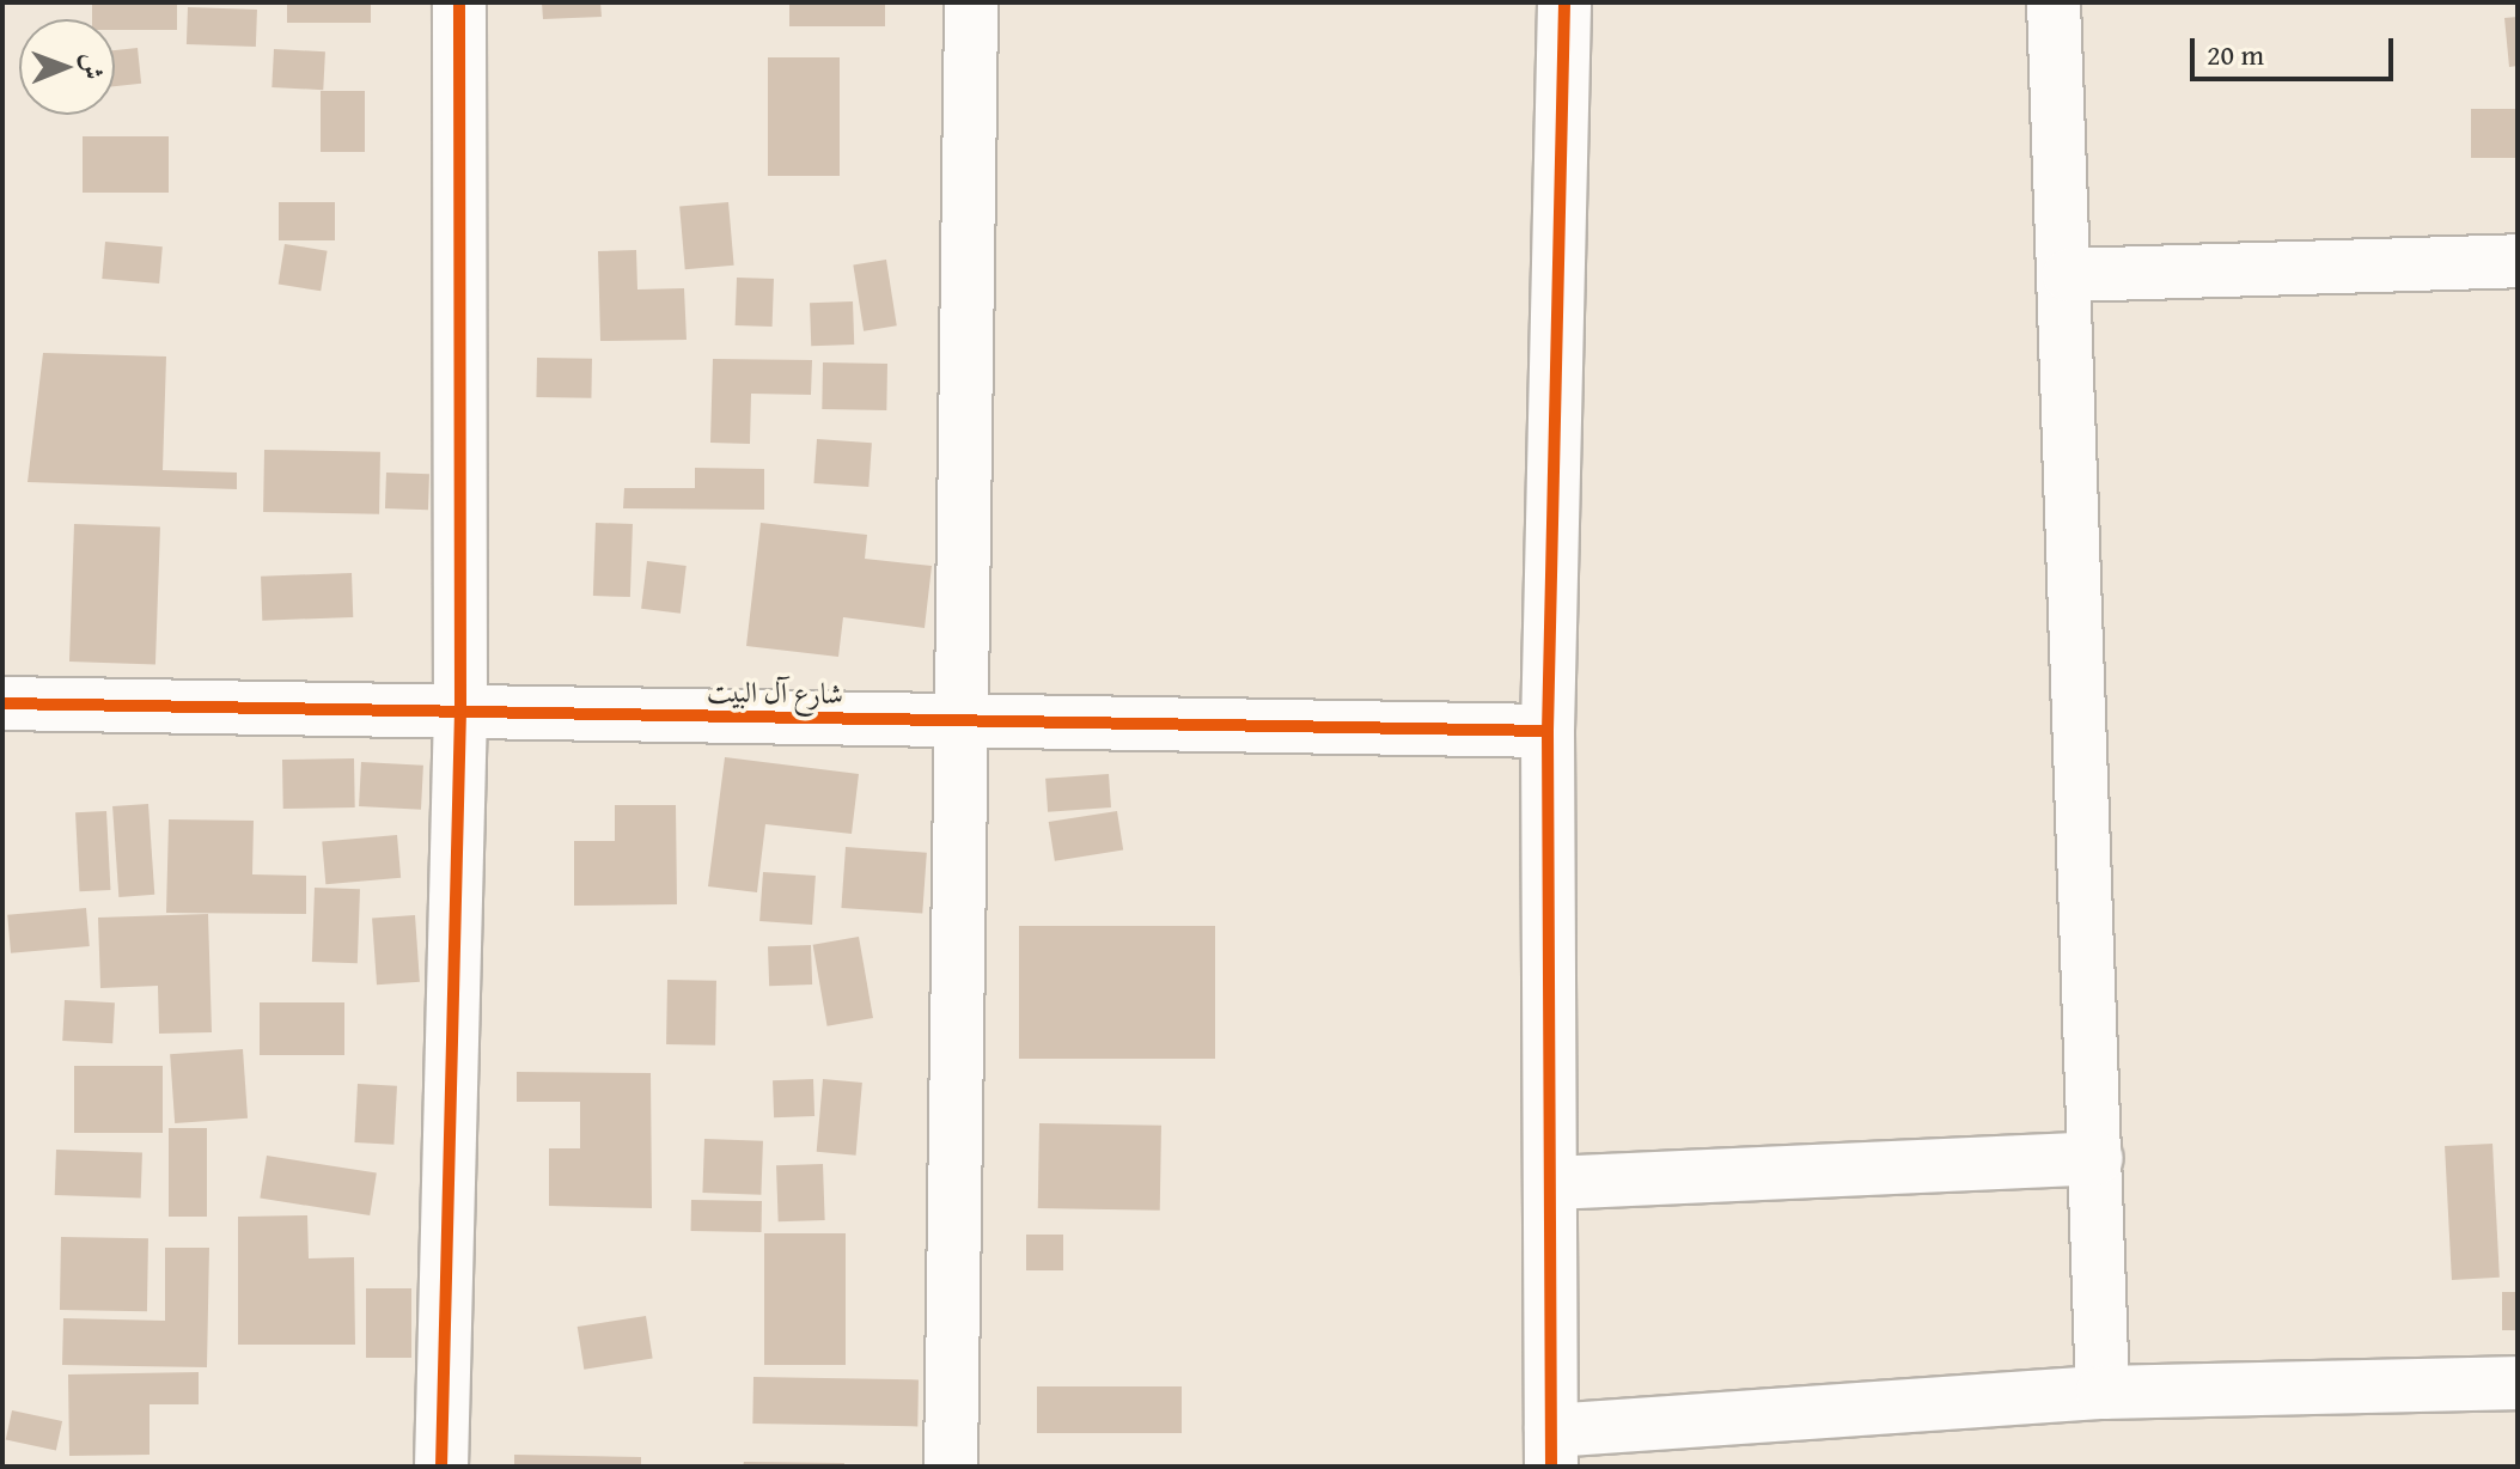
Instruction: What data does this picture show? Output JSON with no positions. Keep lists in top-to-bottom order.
{
  "streets": {
    "street": ["شارع آل البيت"]
  },
  "scale_bar": "20 m",
  "north": "right"
}
